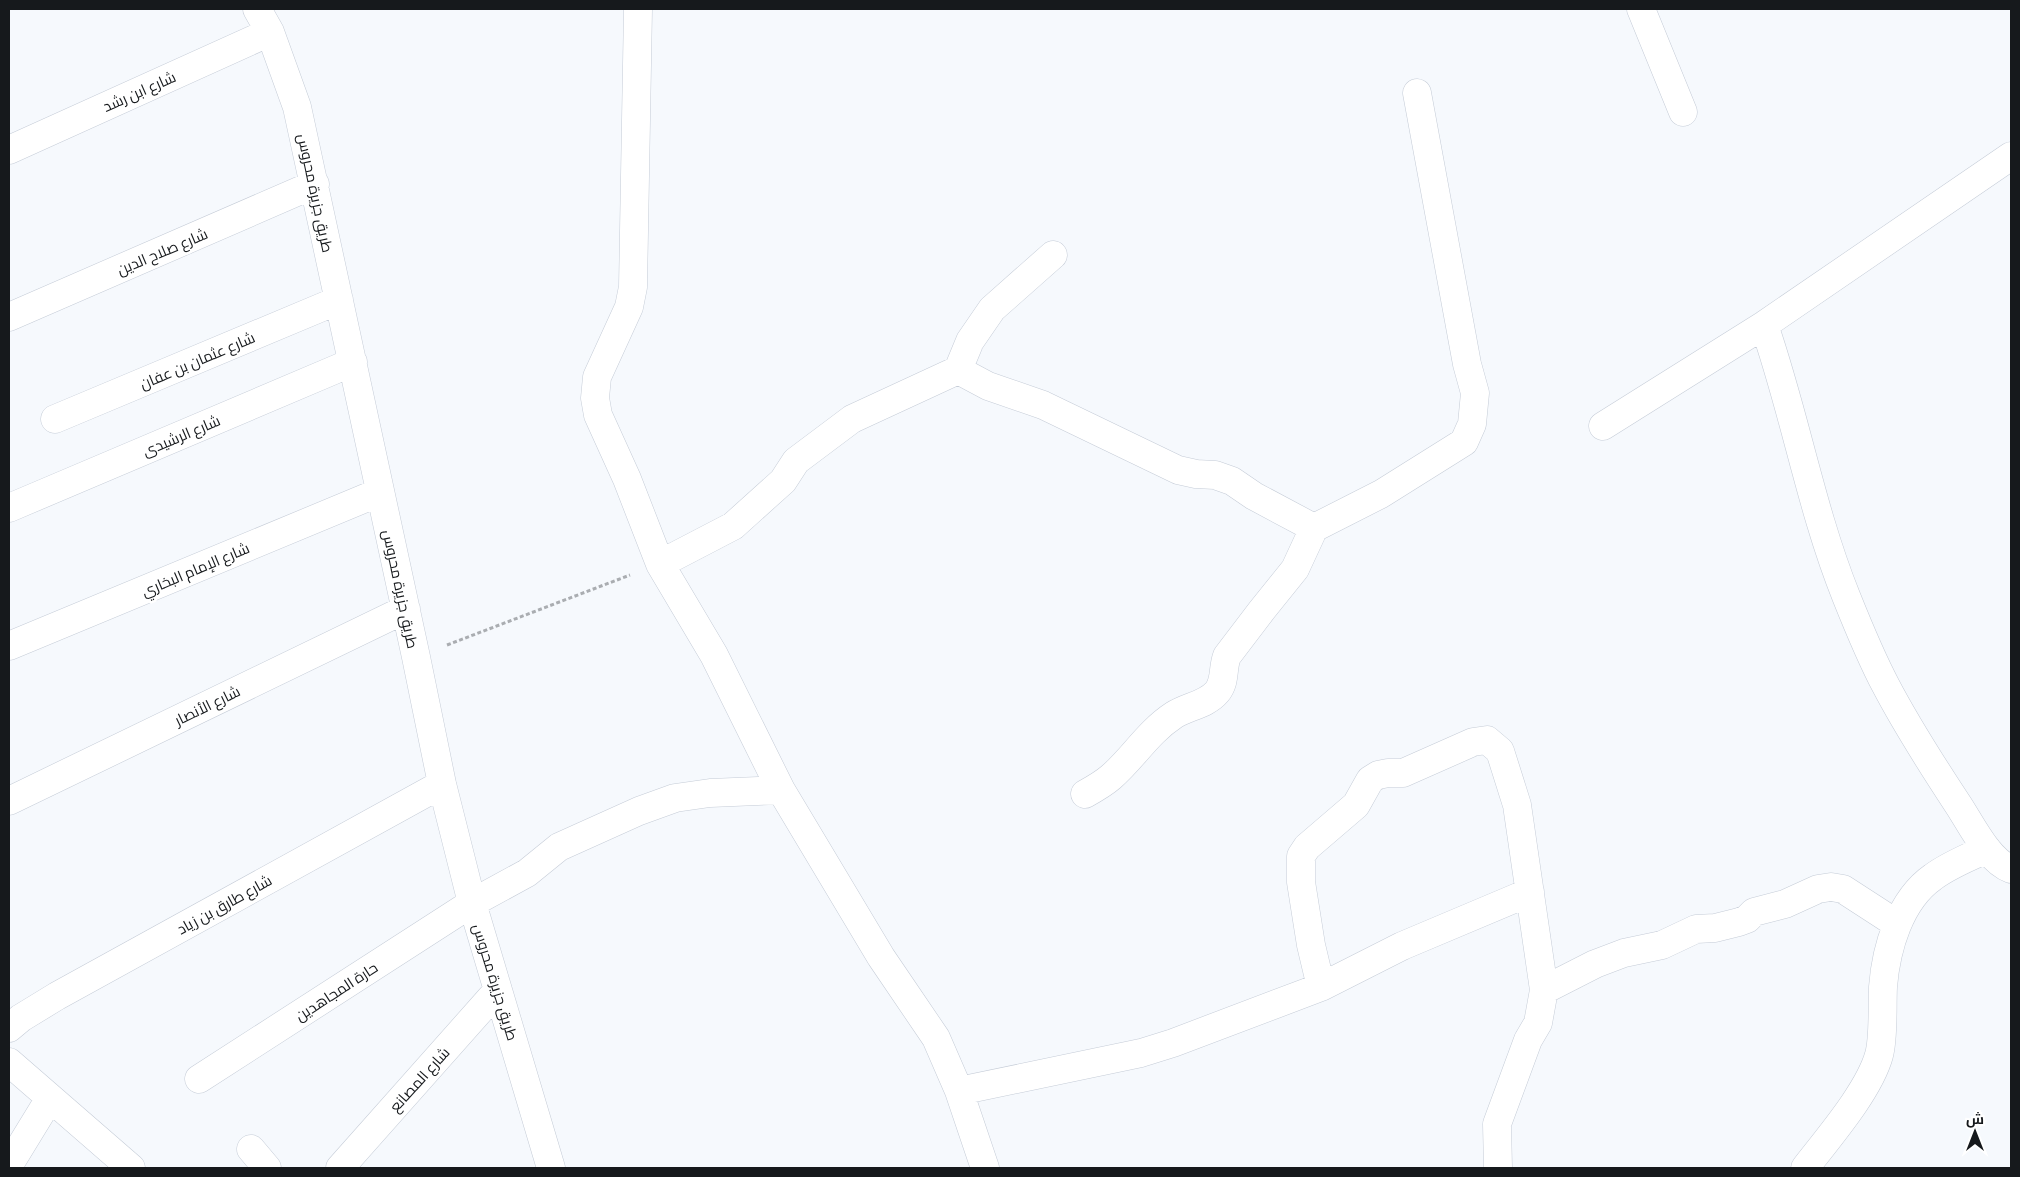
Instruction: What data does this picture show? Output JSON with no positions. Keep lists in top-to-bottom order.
{
  "streets": {
    "street": [
      "شارع ابن رشد",
      "طريق جزيرة محروس",
      "شارع صلاح الدين",
      "شارع عثمان بن عفان",
      "شارع الرشيدى",
      "شارع الإمام البخاري",
      "شارع الأنصار",
      "شارع طارق بن زياد",
      "حارة المجاهدين",
      "شارع المصانع"
    ]
  },
  "crossings": [
    ["شارع ابن رشد", "طريق جزيرة محروس"],
    ["طريق جزيرة محروس", "شارع صلاح الدين"],
    ["طريق جزيرة محروس", "شارع عثمان بن عفان"],
    ["طريق جزيرة محروس", "شارع الرشيدى"],
    ["طريق جزيرة محروس", "شارع الإمام البخاري"],
    ["طريق جزيرة محروس", "شارع الأنصار"],
    ["طريق جزيرة محروس", "شارع طارق بن زياد"],
    ["طريق جزيرة محروس", "حارة المجاهدين"],
    ["طريق جزيرة محروس", "شارع المصانع"]
  ],
  "north": "top"
}
